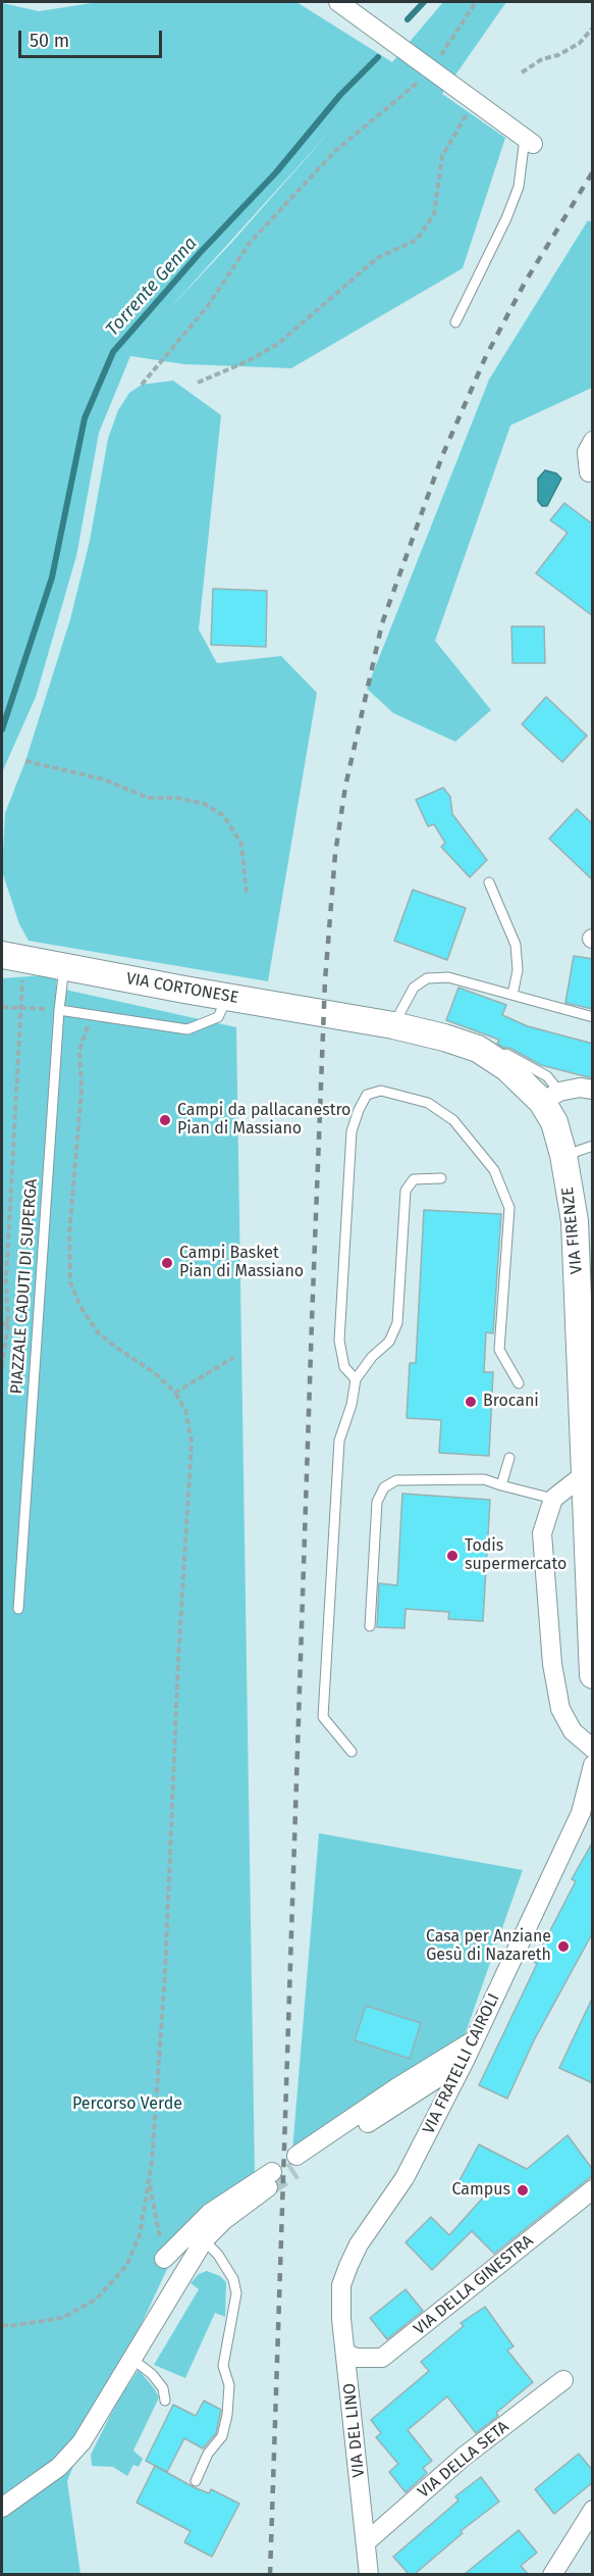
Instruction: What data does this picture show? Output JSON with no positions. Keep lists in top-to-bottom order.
{
  "streets": {
    "main road": ["VIA CORTONESE", "VIA FIRENZE"],
    "street": [
      "VIA FRATELLI CAIROLI",
      "VIA DELLA GINESTRA",
      "VIA DEL LINO",
      "VIA DELLA SETA"
    ],
    "lane": ["PIAZZALE CADUTI DI SUPERGA"]
  },
  "crossings": [
    ["VIA CORTONESE", "VIA FIRENZE"],
    ["VIA CORTONESE", "PIAZZALE CADUTI DI SUPERGA"],
    ["VIA FRATELLI CAIROLI", "VIA DEL LINO"],
    ["VIA DELLA GINESTRA", "VIA DEL LINO"],
    ["VIA DEL LINO", "VIA DELLA SETA"]
  ],
  "water": ["Torrente Genna"],
  "parks": ["Percorso Verde"],
  "places": [
    "Campi da pallacanestro Pian di Massiano",
    "Campi Basket Pian di Massiano",
    "Brocani",
    "Todis supermercato",
    "Casa per Anziane Gesù di Nazareth",
    "Campus"
  ],
  "scale_bar": "50 m"
}
